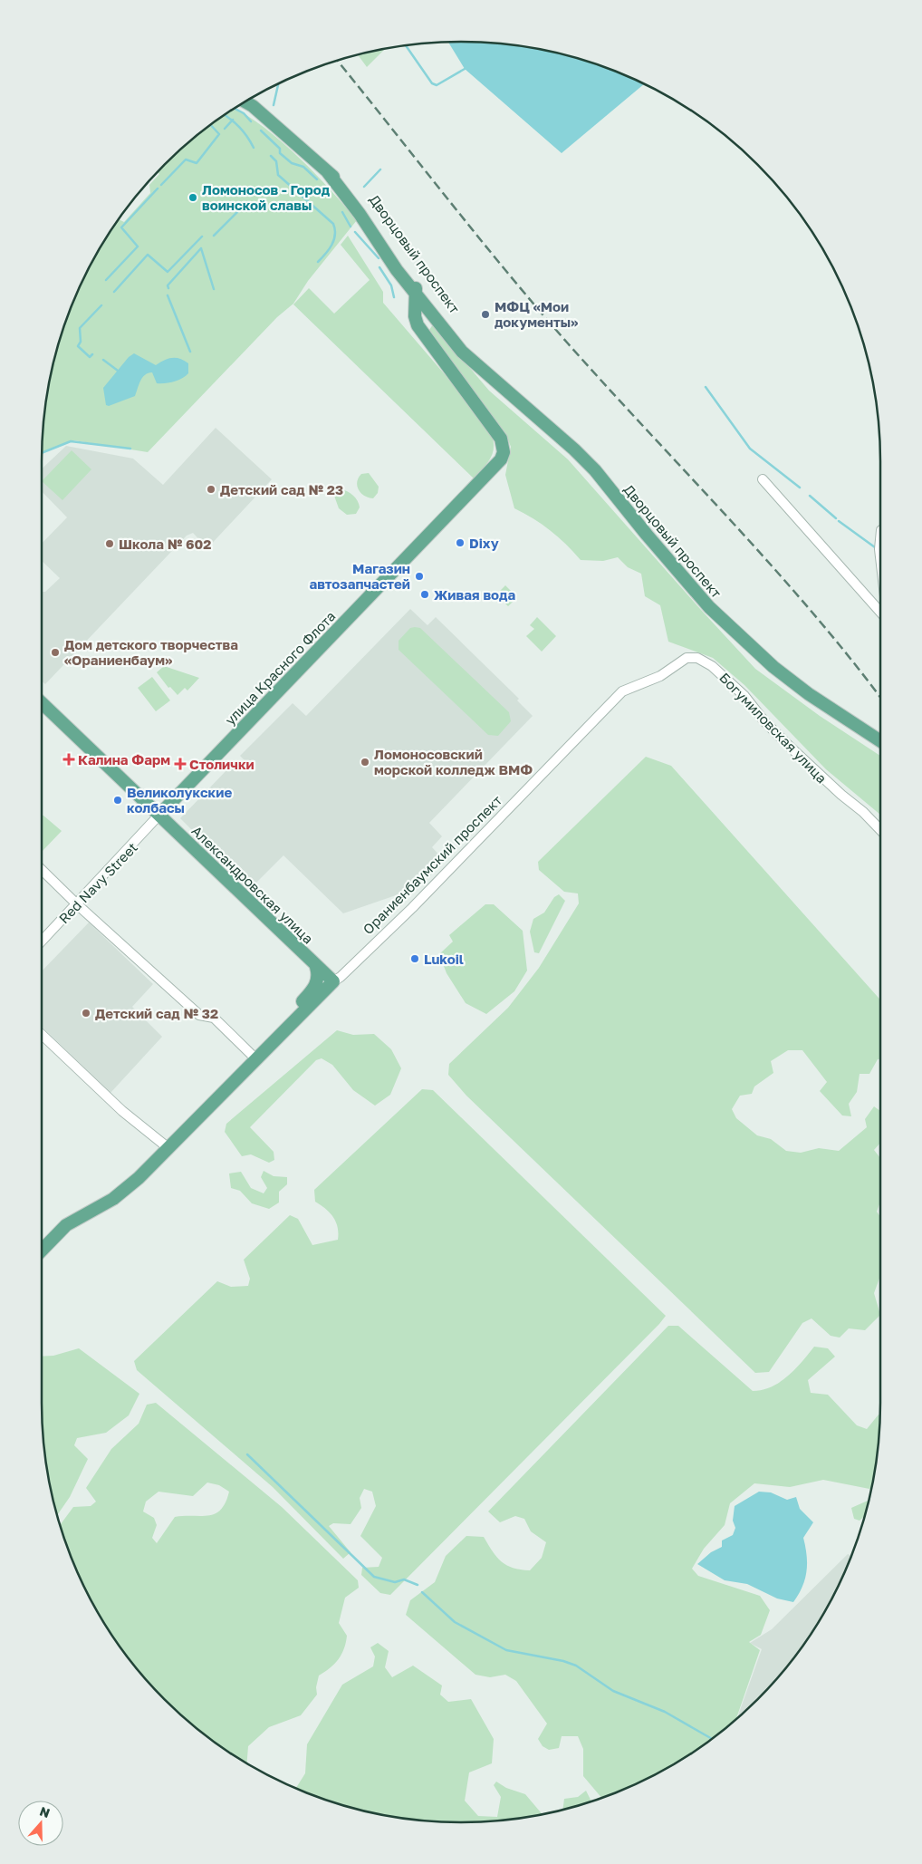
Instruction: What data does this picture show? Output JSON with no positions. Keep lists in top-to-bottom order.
{
  "streets": {
    "main road": [
      "Дворцовый проспект",
      "улица Красного Флота",
      "Ораниенбаумский проспект",
      "Александровская улица"
    ],
    "street": ["Богумиловская улица", "Red Navy Street"]
  },
  "crossings": [
    ["Дворцовый проспект", "улица Красного Флота"],
    ["улица Красного Флота", "Red Navy Street"],
    ["улица Красного Флота", "Александровская улица"],
    ["Богумиловская улица", "Ораниенбаумский проспект"],
    ["Ораниенбаумский проспект", "Александровская улица"],
    ["Red Navy Street", "Александровская улица"]
  ],
  "places": {
    "other": [
      "Ломоносов - Город воинской славы",
      "МФЦ «Мои документы»",
      "Детский сад № 23",
      "Dixy",
      "Школа № 602",
      "Магазин автозапчастей",
      "Живая вода",
      "Дом детского творчества «Ораниенбаум»",
      "Ломоносовский морской колледж ВМФ",
      "Великолукские колбасы",
      "Lukoil",
      "Детский сад № 32"
    ],
    "health": ["Калина Фарм", "Столички"]
  },
  "north": "top"
}
